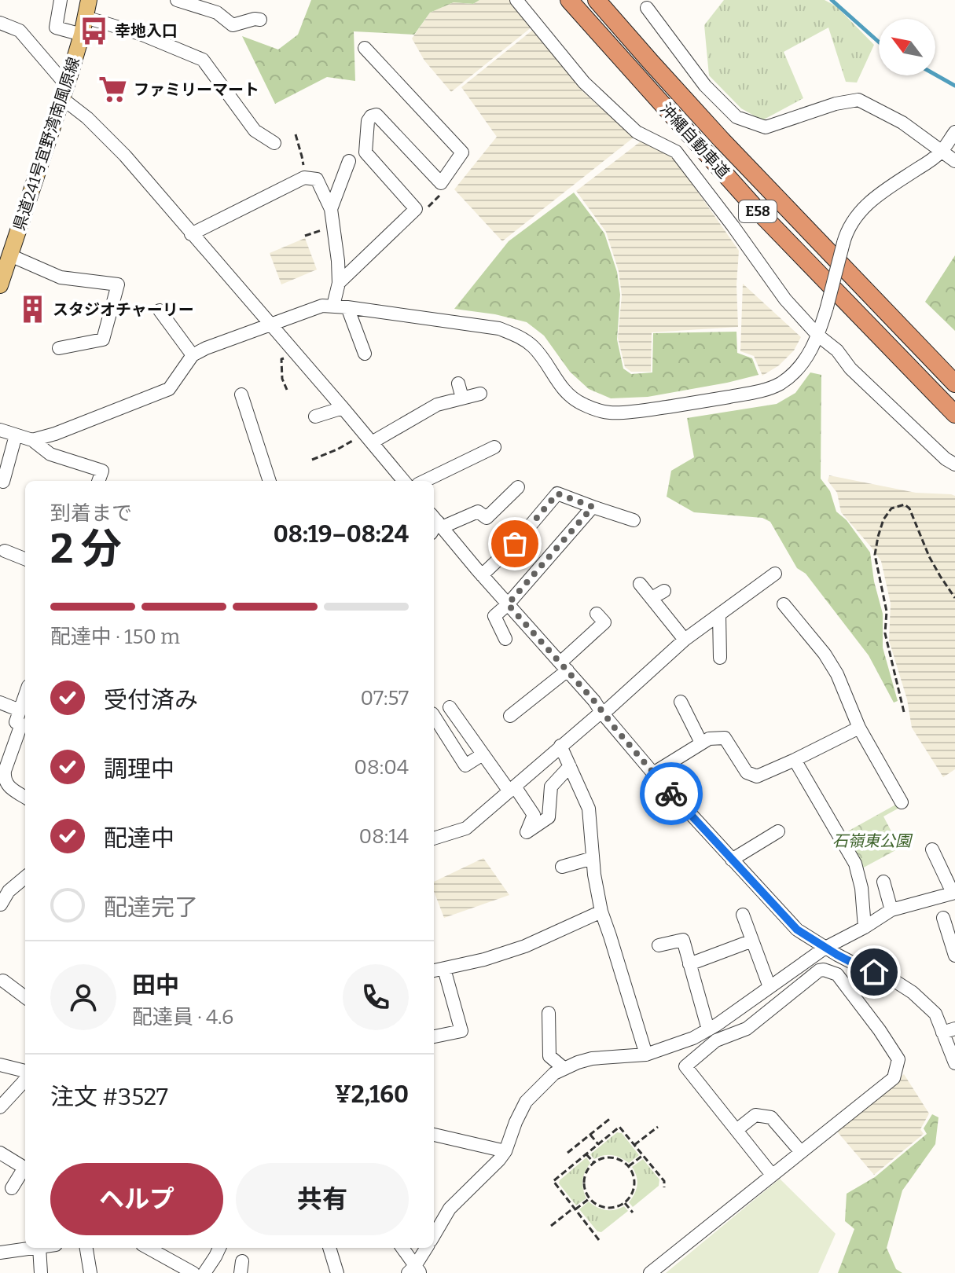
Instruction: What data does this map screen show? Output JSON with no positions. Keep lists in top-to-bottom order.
{
  "streets": {
    "highway": ["沖縄自動車道", "E58"],
    "main road": ["県道241号宜野湾南風原線"]
  },
  "parks": ["石嶺東公園"],
  "places": {
    "bus stop": ["幸地入口"],
    "supermarket": ["ファミリーマート"],
    "building": ["スタジオチャーリー"]
  },
  "north": "top left",
  "page": {
    "heading": ["2 分", "到着まで", "08:19–08:24"],
    "panel": [
      "田中",
      "配達員 · 4.6",
      "注文 #3527",
      "¥2,160"
    ],
    "bar": "配達中 · 150 m",
    "list": [
      ["受付済み", "07:57"],
      ["調理中", "08:04"],
      ["配達中", "08:14"],
      "配達完了"
    ],
    "buttons": ["ヘルプ", "共有"]
  }
}
